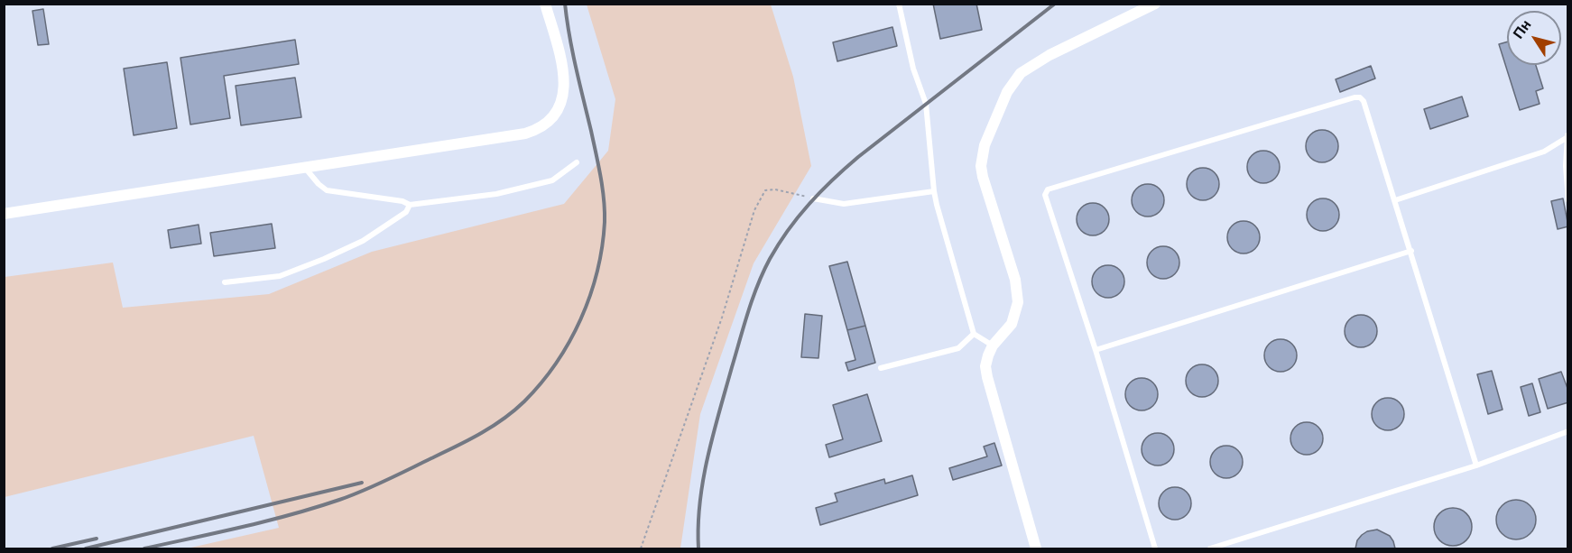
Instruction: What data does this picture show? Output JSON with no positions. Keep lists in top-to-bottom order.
{
  "north": "top left"
}
